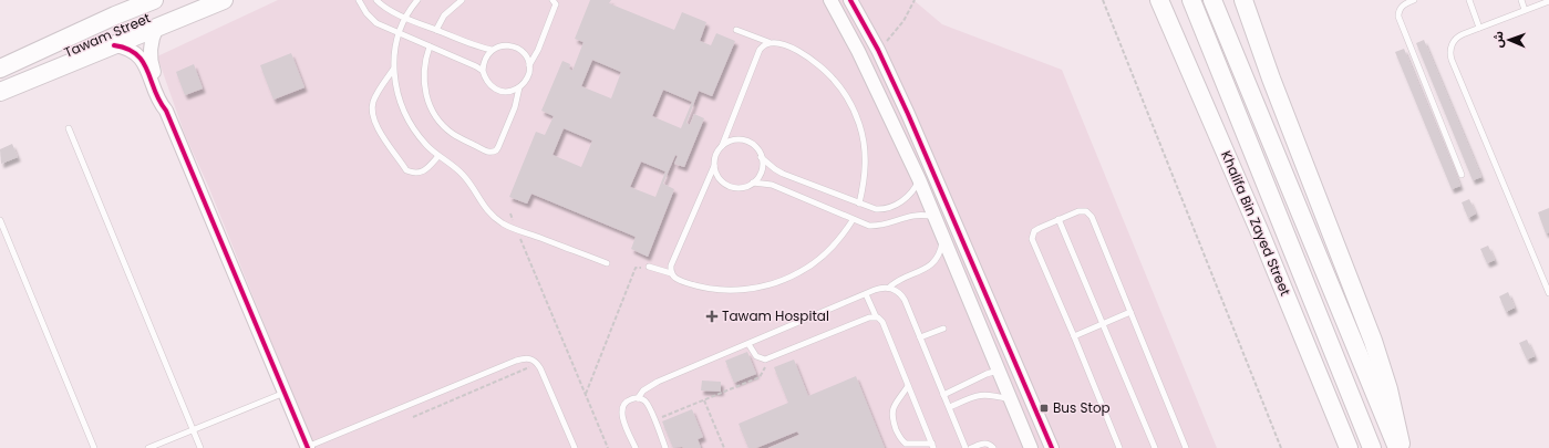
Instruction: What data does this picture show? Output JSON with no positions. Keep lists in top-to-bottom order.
{
  "streets": {
    "main road": ["Tawam Street", "Khalifa Bin Zayed Street"]
  },
  "places": {
    "health": ["Tawam Hospital"],
    "transit": ["Bus Stop"]
  },
  "north": "left"
}
